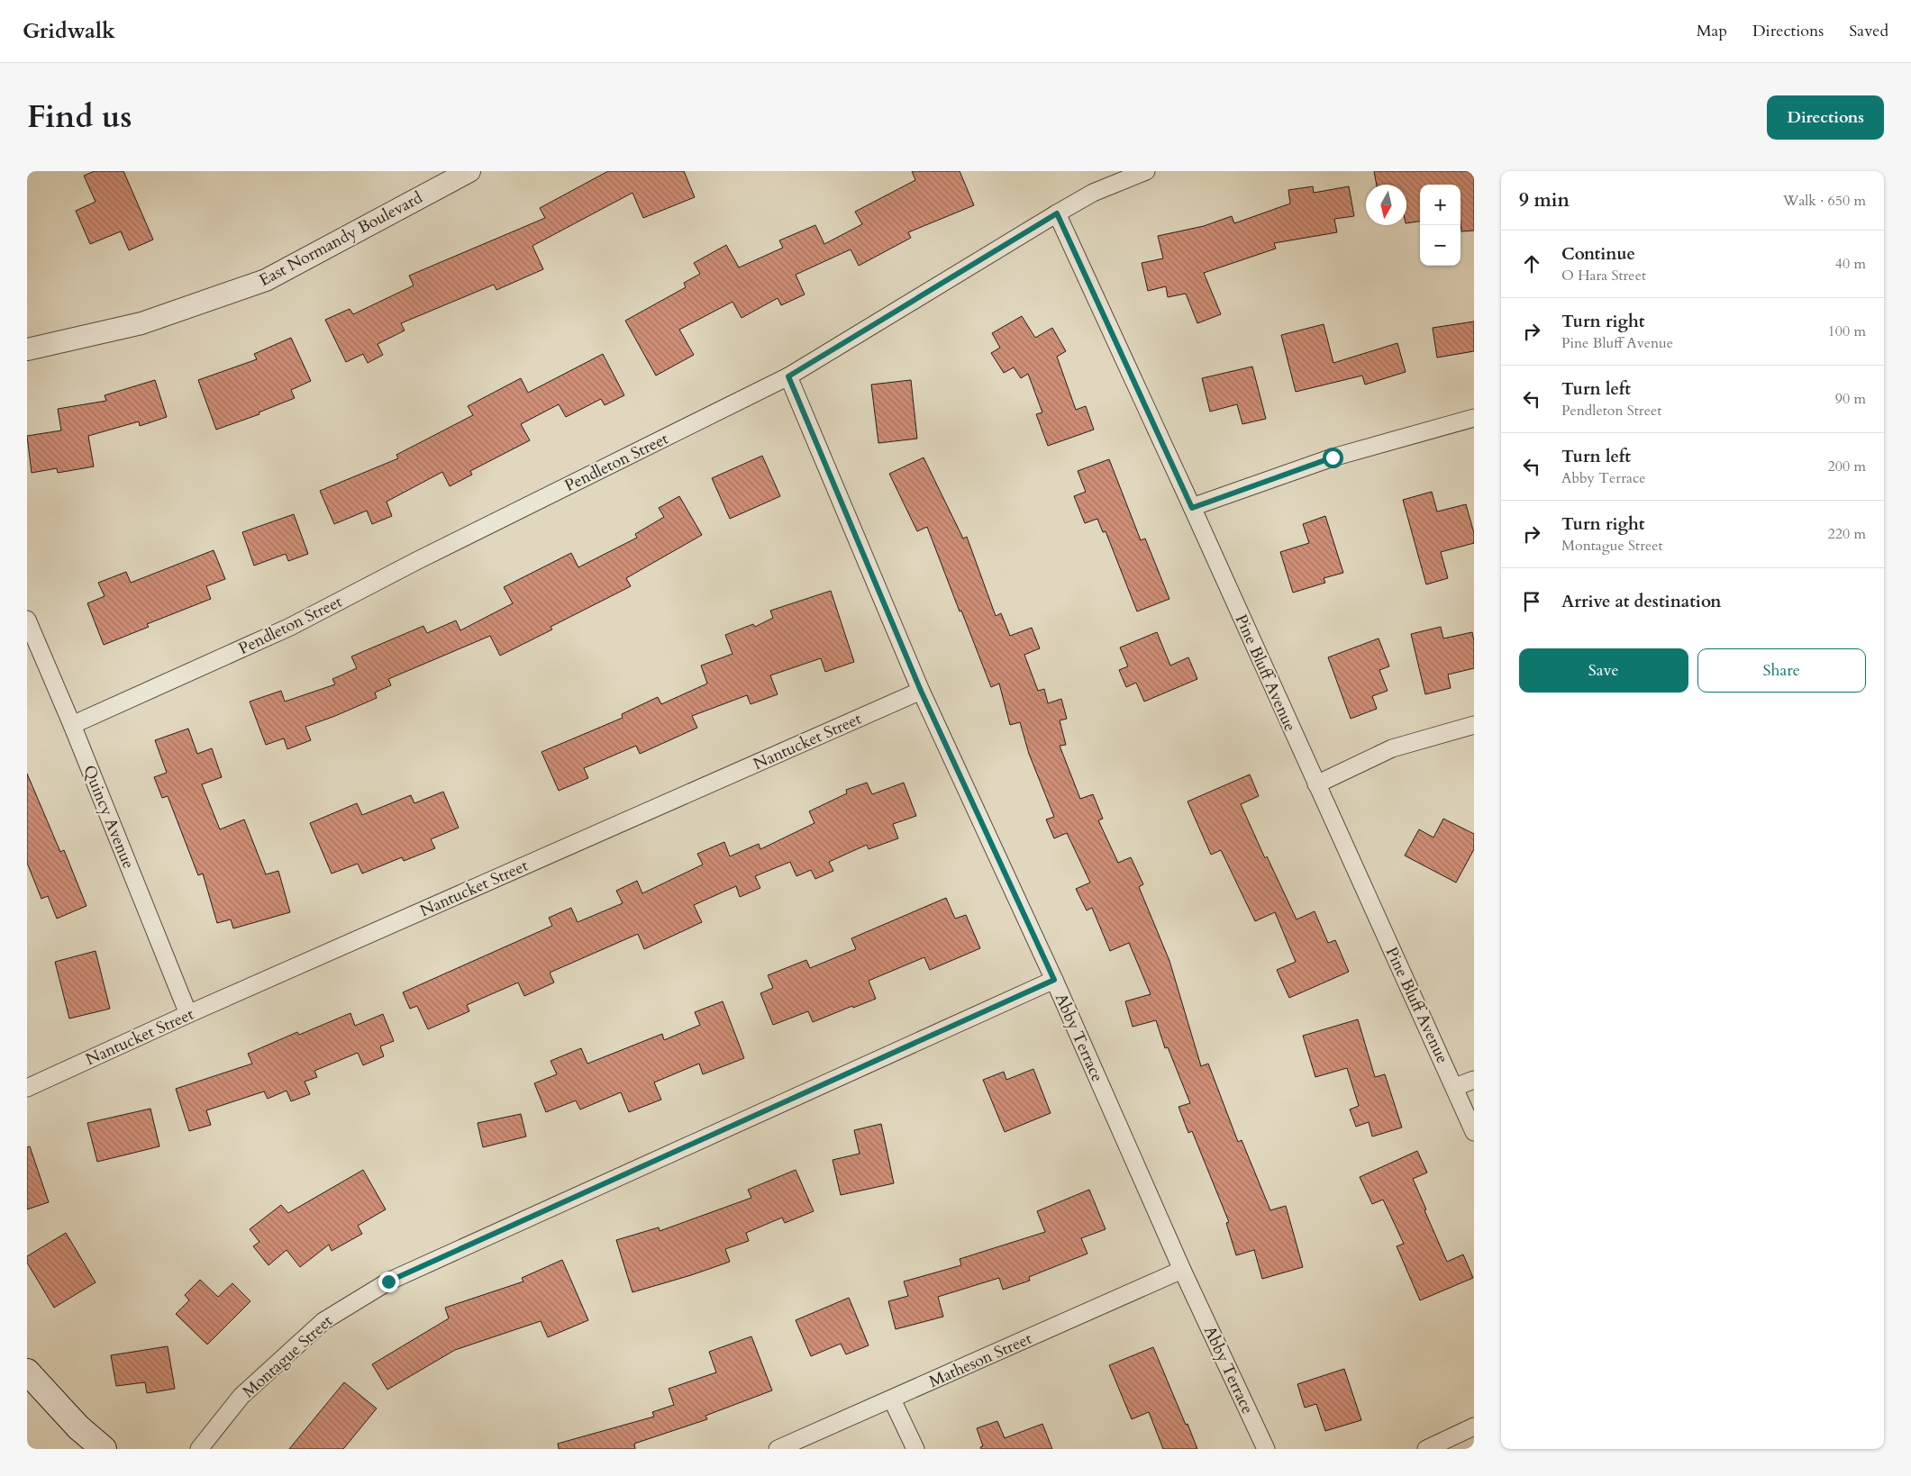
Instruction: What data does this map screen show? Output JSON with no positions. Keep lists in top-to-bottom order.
{
  "streets": {
    "street": [
      "East Normandy Boulevard",
      "Pendleton Street",
      "Pine Bluff Avenue",
      "Nantucket Street",
      "Quincy Avenue",
      "Abby Terrace",
      "Montague Street",
      "Matheson Street"
    ]
  },
  "crossings": [
    ["Pendleton Street", "Pine Bluff Avenue"],
    ["Pendleton Street", "Quincy Avenue"],
    ["Pendleton Street", "Abby Terrace"],
    ["Nantucket Street", "Quincy Avenue"],
    ["Nantucket Street", "Abby Terrace"],
    ["Abby Terrace", "Montague Street"],
    ["Abby Terrace", "Matheson Street"]
  ],
  "north": "bottom",
  "page": {
    "header": "Gridwalk",
    "nav": ["Map", "Directions", "Saved"],
    "title": "Find us",
    "buttons": [
      "Directions",
      ["Save", "Share"]
    ],
    "heading": ["9 min", "Walk · 650 m"],
    "map_buttons": ["+", "−"],
    "list": [
      ["Continue", "O Hara Street", "40 m"],
      ["Turn right", "Pine Bluff Avenue", "100 m"],
      ["Turn left", "Pendleton Street", "90 m"],
      ["Turn left", "Abby Terrace", "200 m"],
      ["Turn right", "Montague Street", "220 m"],
      "Arrive at destination"
    ]
  }
}
